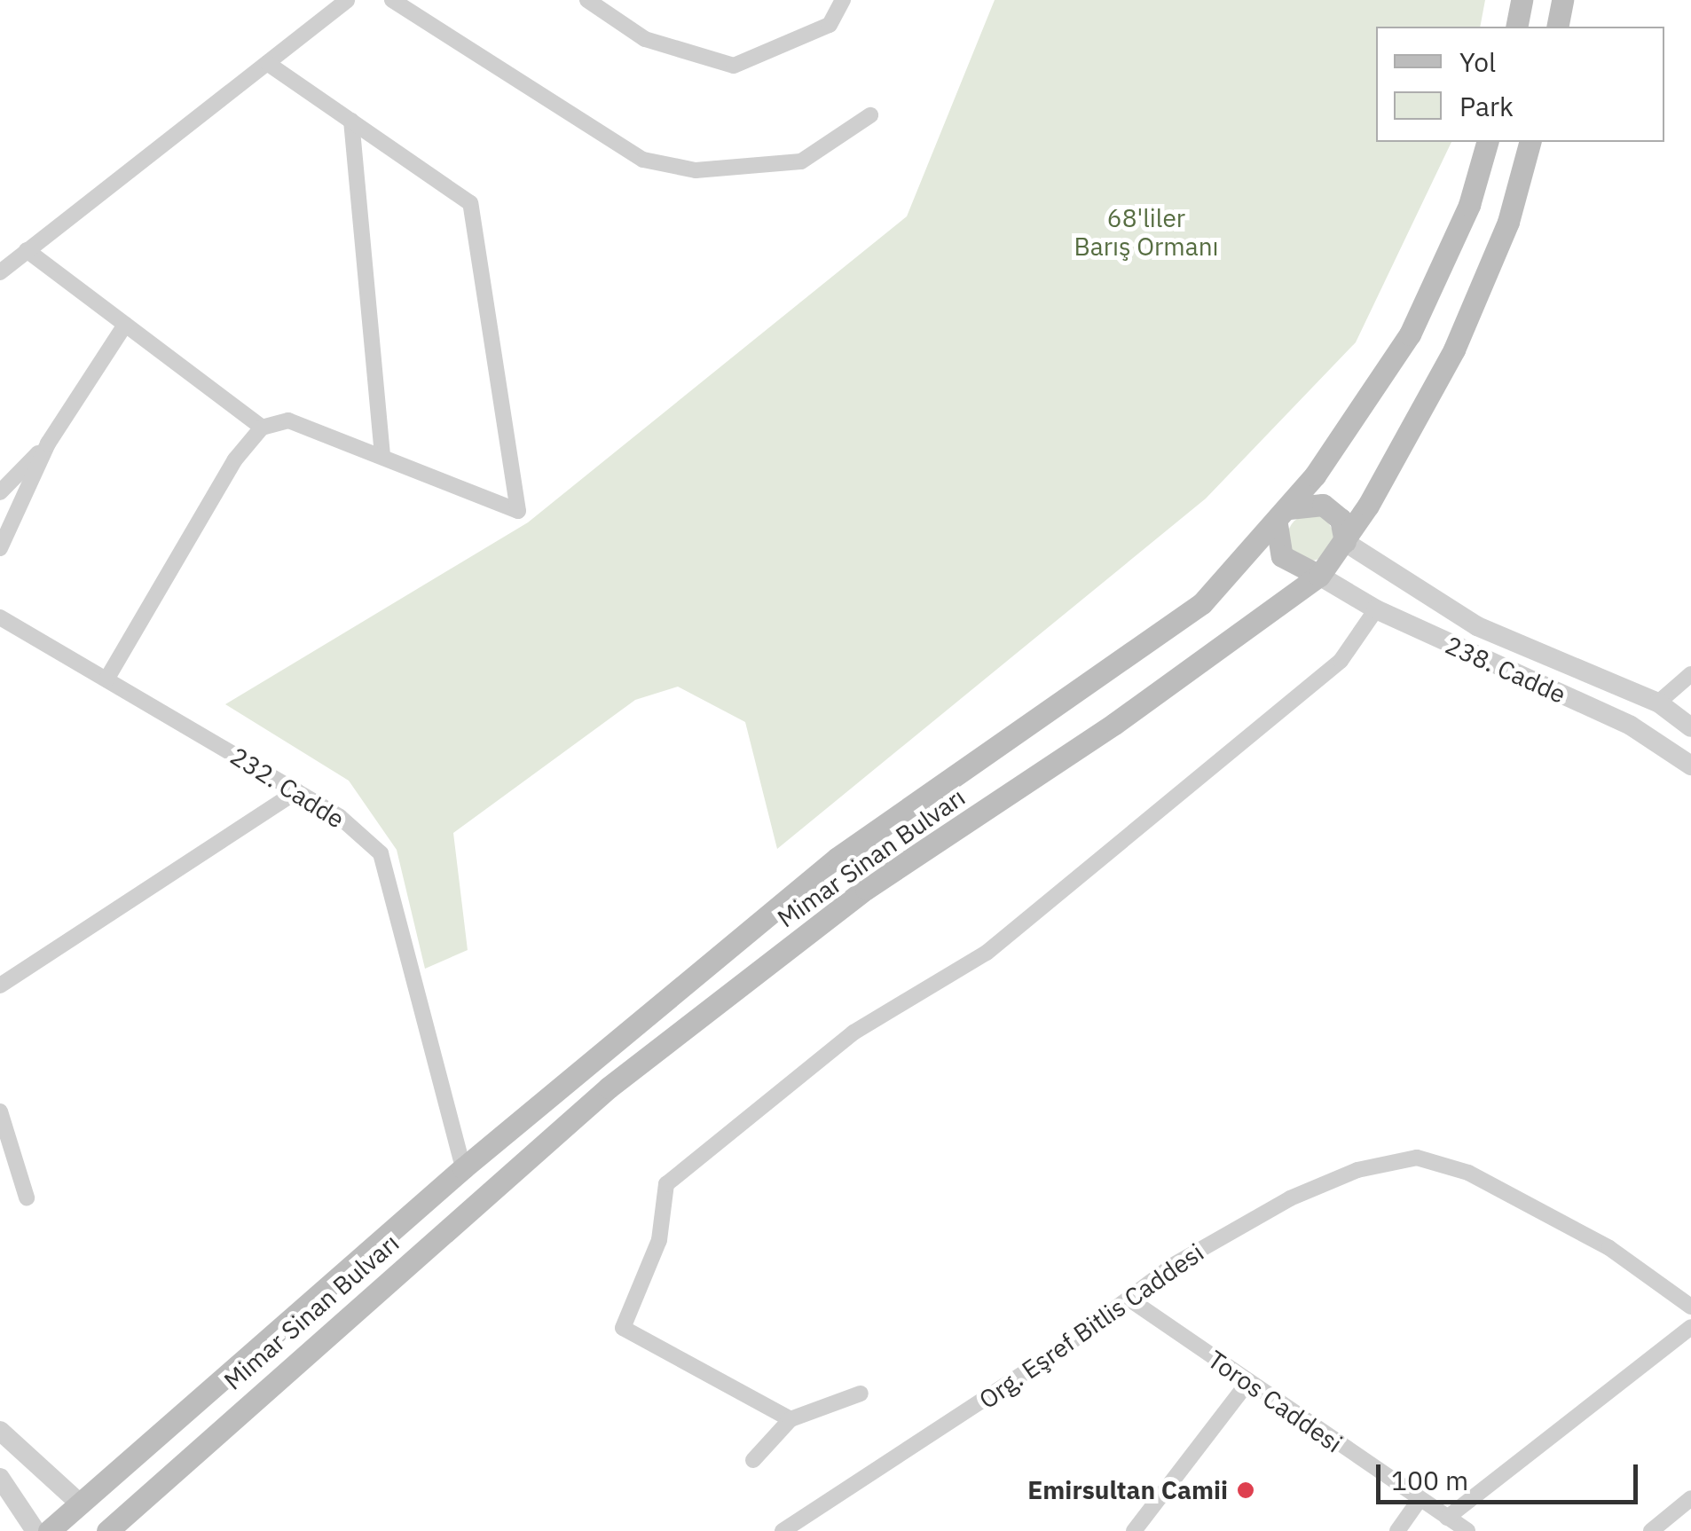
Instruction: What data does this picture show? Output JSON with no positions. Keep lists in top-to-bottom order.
{
  "streets": {
    "main road": ["Mimar Sinan Bulvarı"],
    "street": [
      "238. Cadde",
      "232. Cadde",
      "Org. Eşref Bitlis Caddesi",
      "Toros Caddesi"
    ]
  },
  "crossings": [
    ["238. Cadde", "Mimar Sinan Bulvarı"],
    ["232. Cadde", "Mimar Sinan Bulvarı"],
    ["Org. Eşref Bitlis Caddesi", "Toros Caddesi"]
  ],
  "parks": ["68'liler Barış Ormanı"],
  "places": ["Emirsultan Camii"],
  "legend": ["Yol", "Park"],
  "scale_bar": "100 m"
}
